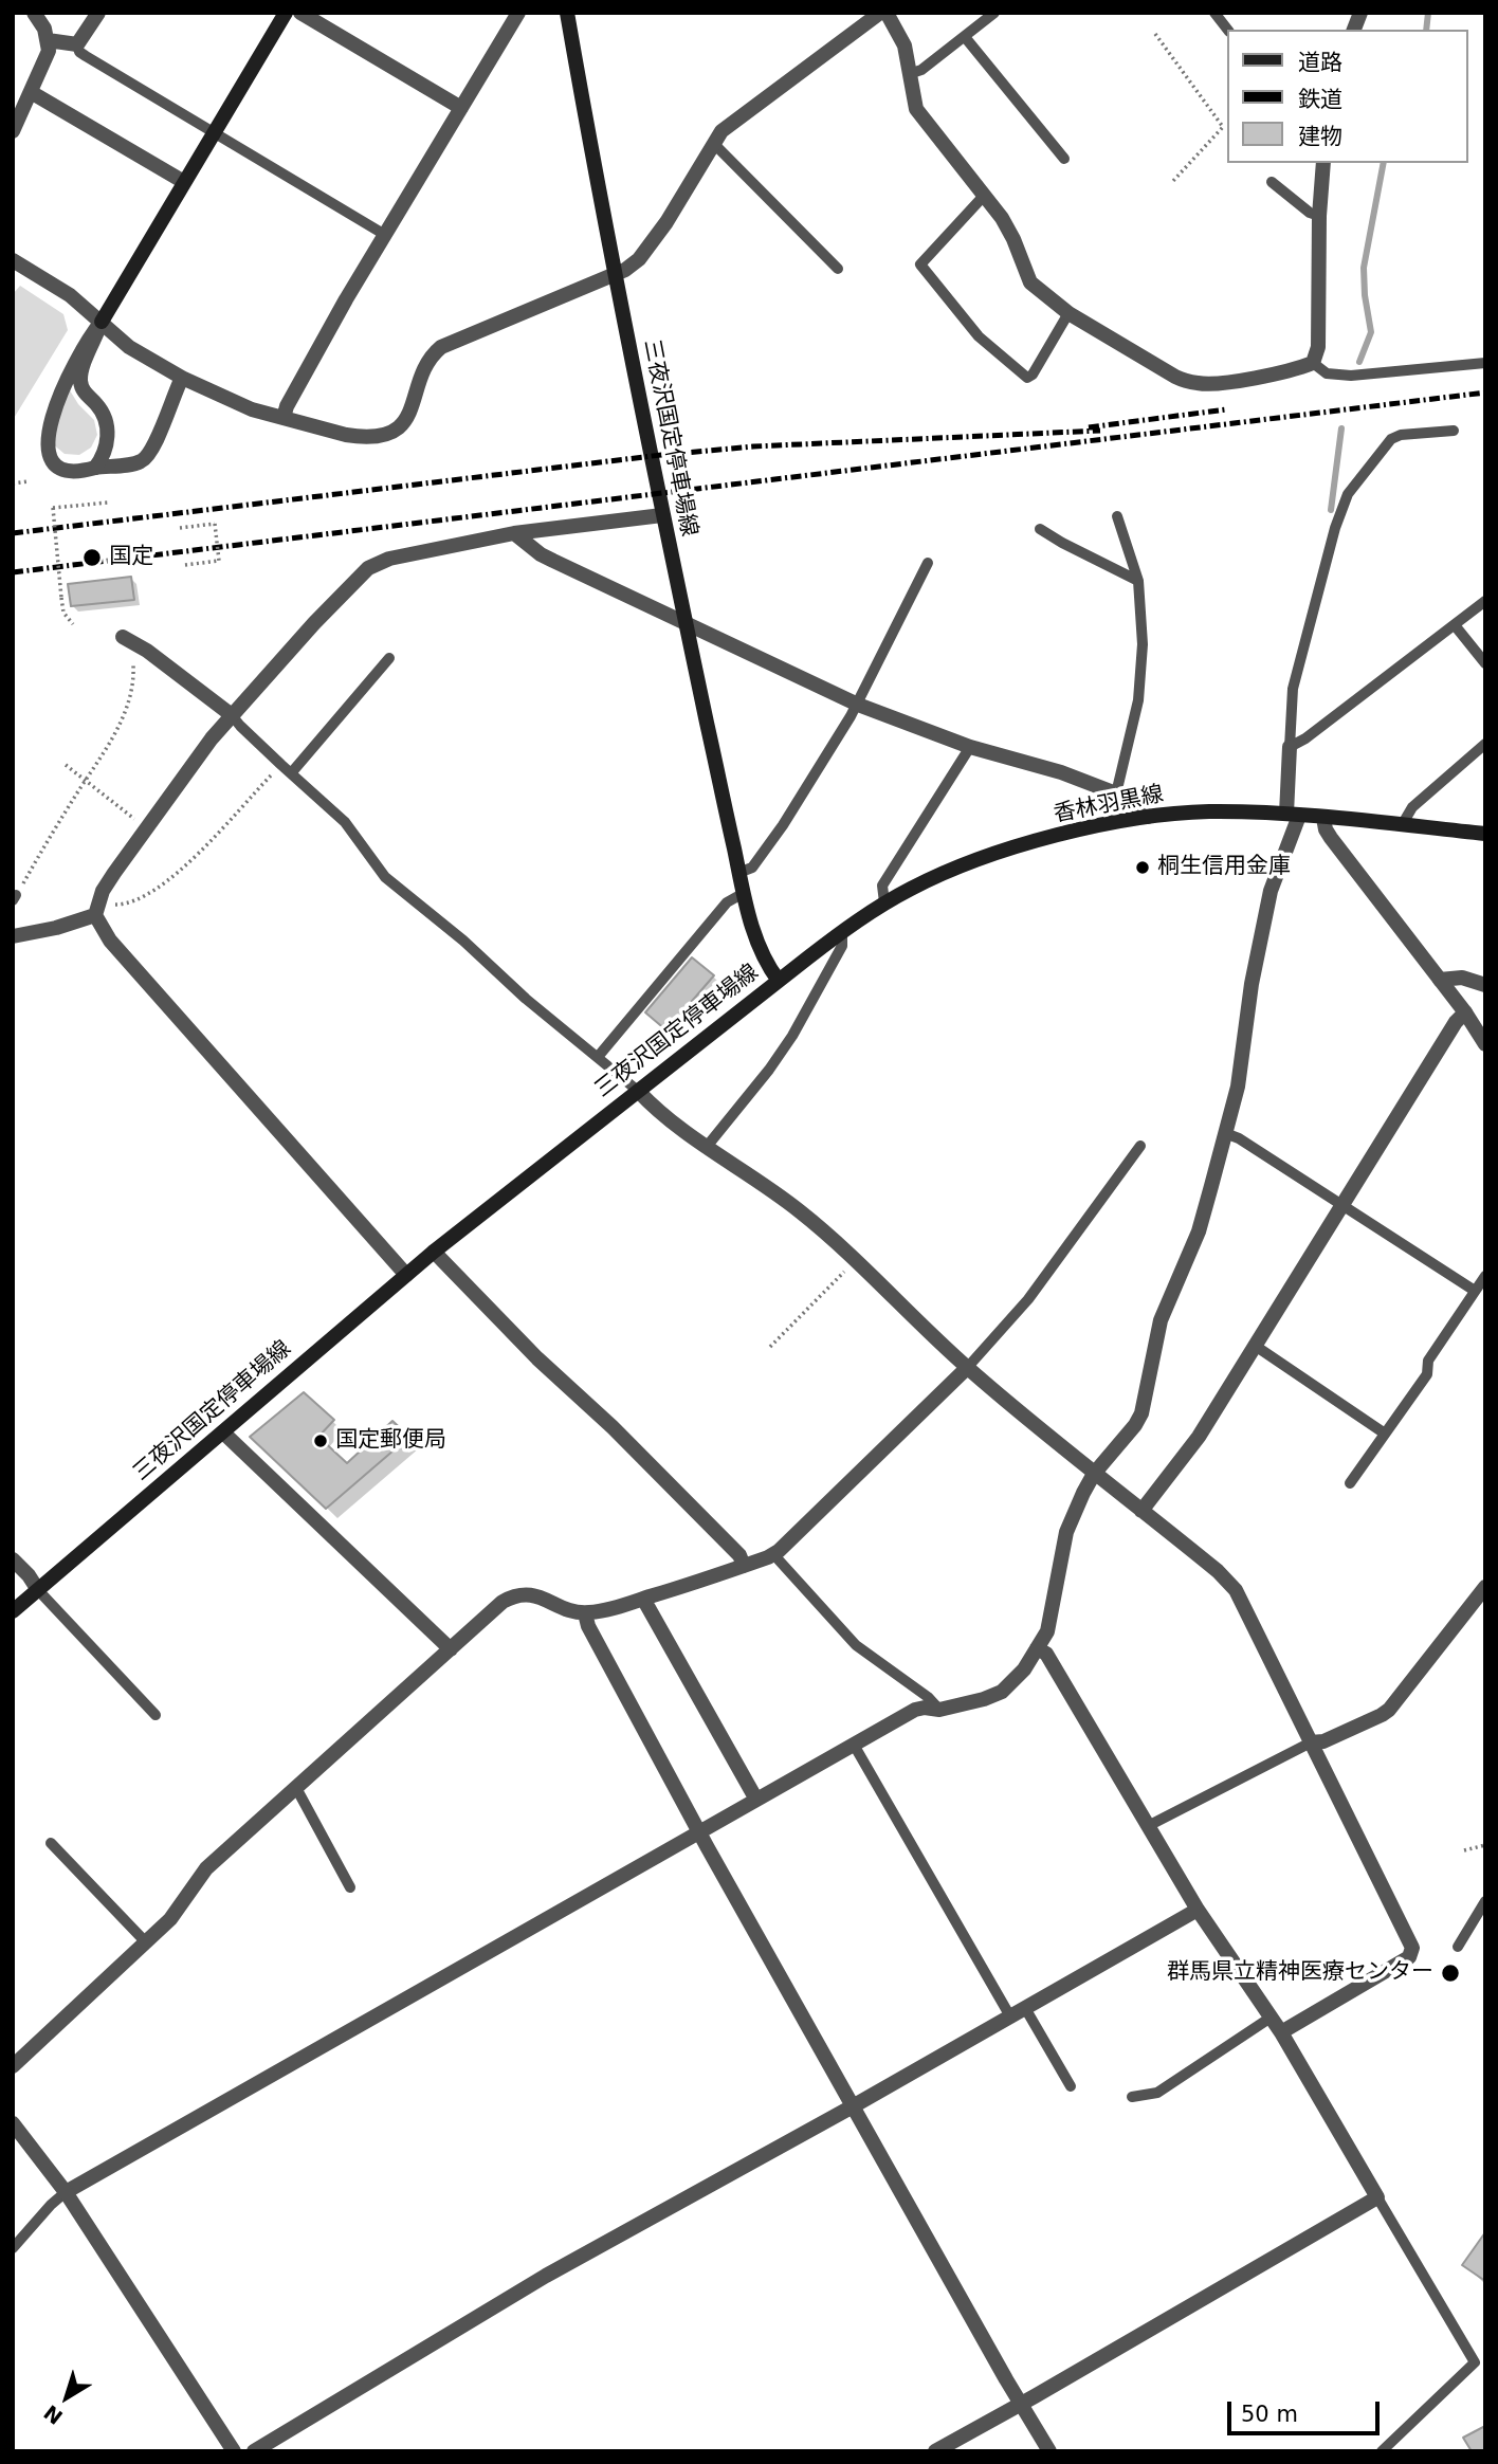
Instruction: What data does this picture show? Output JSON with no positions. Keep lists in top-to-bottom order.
{
  "streets": {
    "main road": ["三夜沢国定停車場線", "香林羽黒線"]
  },
  "crossings": [
    ["三夜沢国定停車場線", "香林羽黒線"]
  ],
  "places": [
    "国定",
    "桐生信用金庫",
    "国定郵便局",
    "群馬県立精神医療センター"
  ],
  "legend": ["道路", "鉄道", "建物"],
  "scale_bar": "50 m",
  "north": "bottom left"
}
